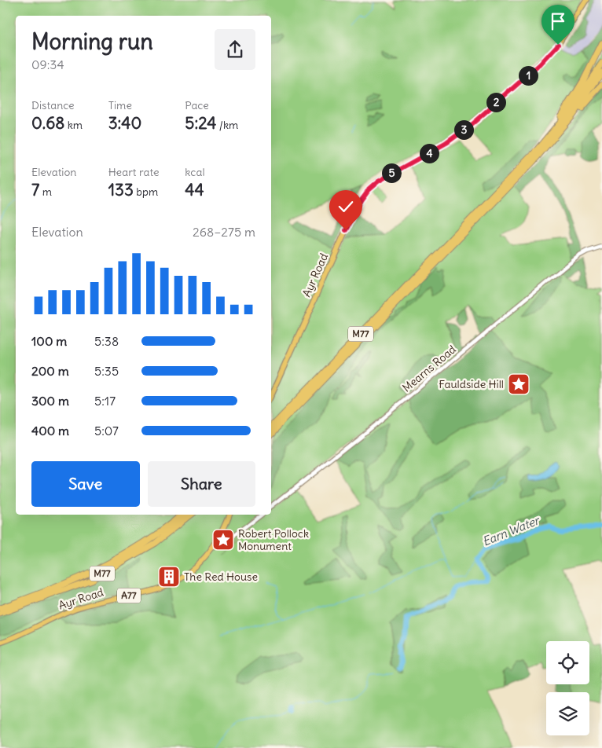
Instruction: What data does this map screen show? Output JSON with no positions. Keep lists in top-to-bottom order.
{
  "streets": {
    "highway": ["M77"],
    "main road": ["Ayr Road", "A77"],
    "street": ["Mearns Road"]
  },
  "water": ["Earn Water"],
  "places": {
    "place": ["Fauldside Hill", "Robert Pollock Monument"],
    "building": ["The Red House"]
  },
  "page": {
    "heading": ["Morning run", "09:34"],
    "pins": [
      "1",
      "2",
      "3",
      "4",
      "5"
    ],
    "stats": [
      ["Distance", "0.68 km"],
      ["Time", "3:40"],
      ["Pace", "5:24 /km"],
      ["Elevation", "7 m"],
      ["Heart rate", "133 bpm"],
      ["kcal", "44"]
    ],
    "chart": ["Elevation", "268–275 m"],
    "list": [
      {
        "name": "100 m",
        "note": "5:38"
      },
      {
        "name": "200 m",
        "note": "5:35"
      },
      {
        "name": "300 m",
        "note": "5:17"
      },
      {
        "name": "400 m",
        "note": "5:07"
      }
    ],
    "buttons": ["Save", "Share"]
  }
}
